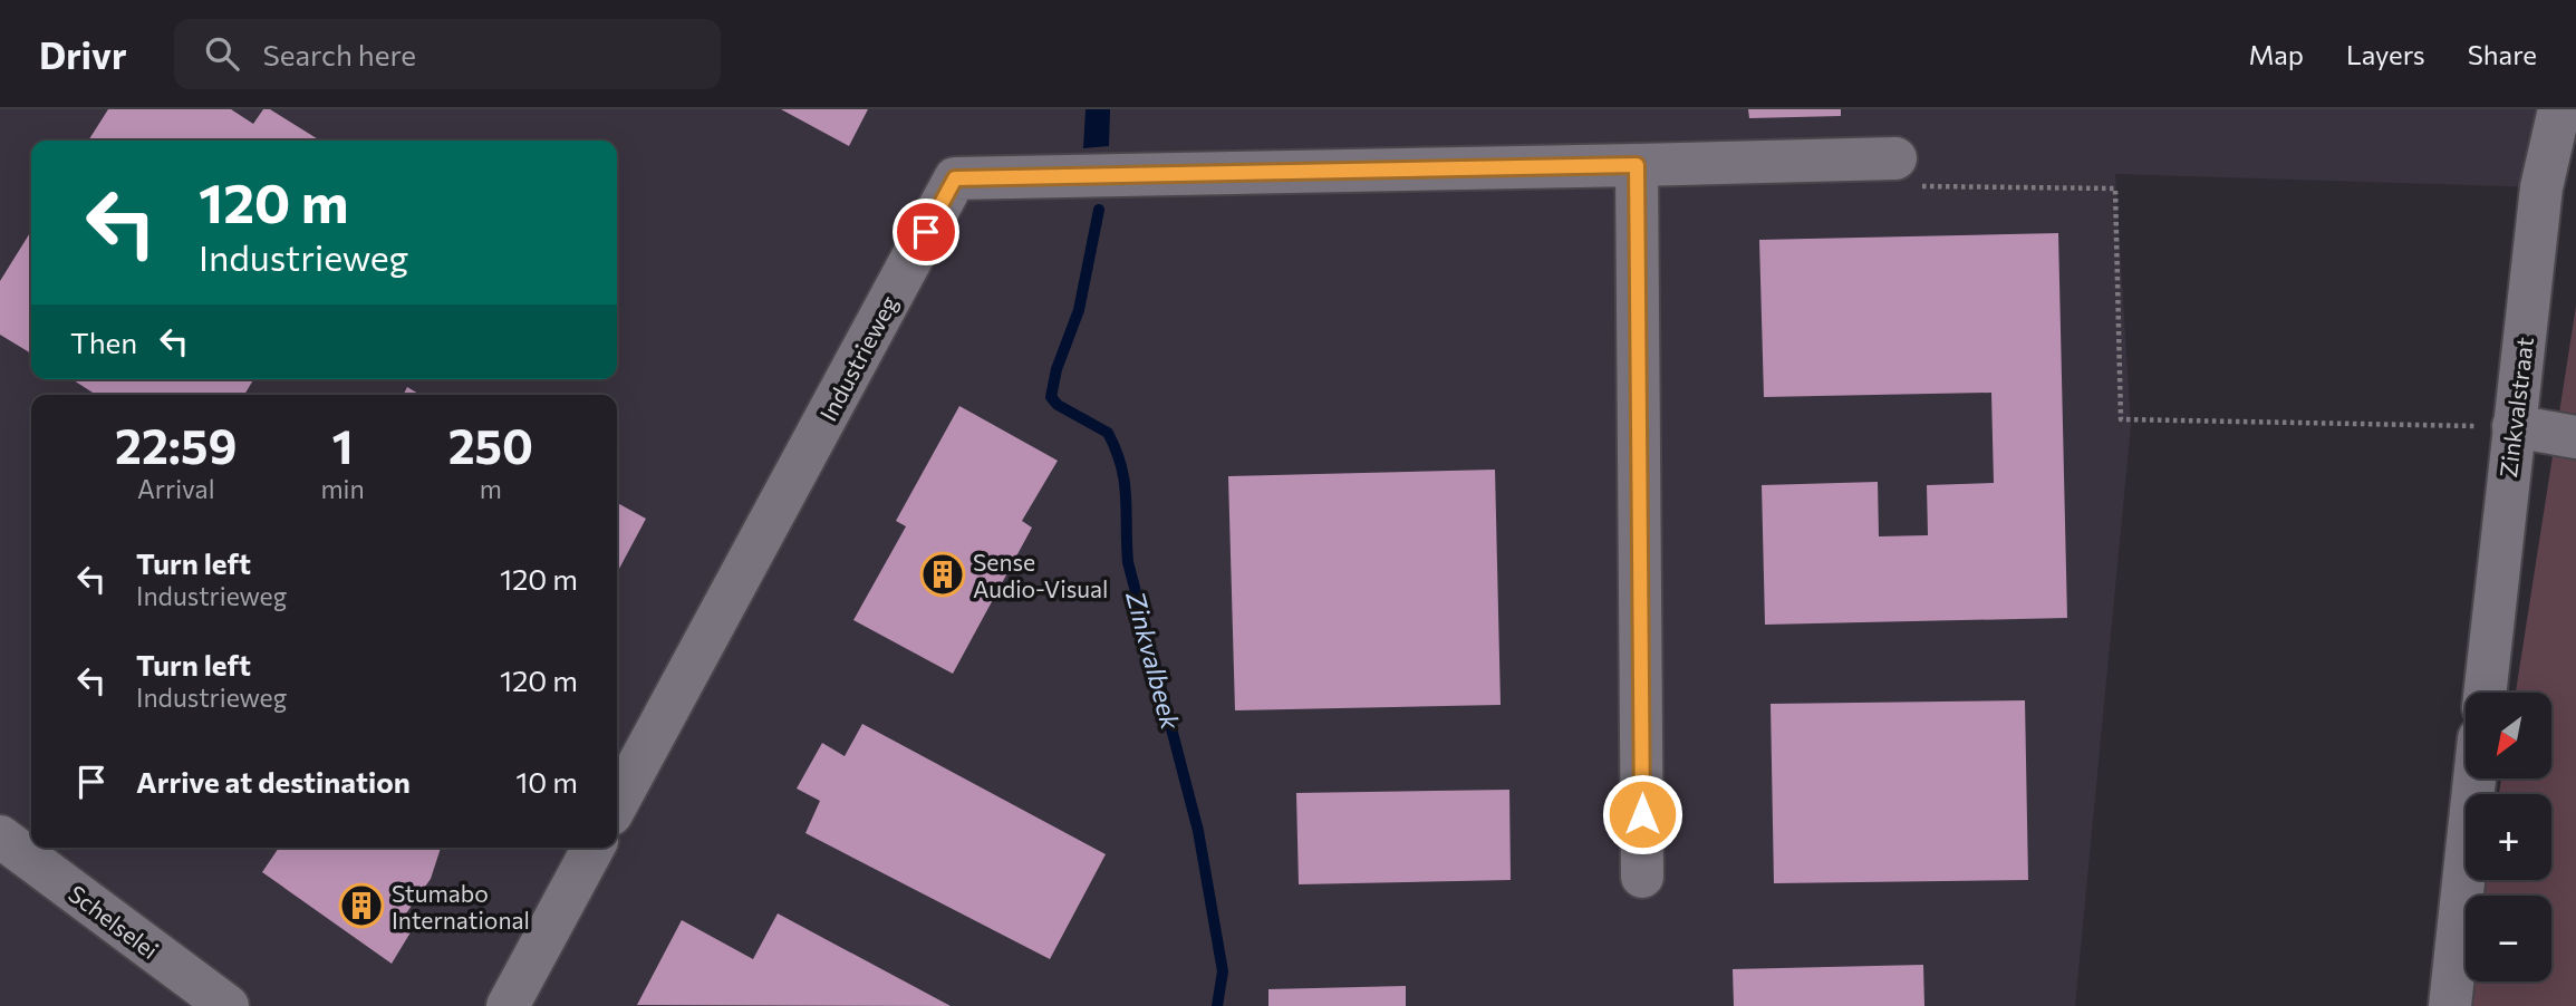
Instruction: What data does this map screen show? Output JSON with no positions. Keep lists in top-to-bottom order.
{
  "streets": {
    "street": ["Industrieweg", "Zinkvalstraat", "Schelselei"]
  },
  "water": ["Zinkvalbeek"],
  "places": {
    "building": ["Sense Audio-Visual", "Stumabo International"]
  },
  "north": "bottom left",
  "page": {
    "header": "Drivr",
    "search": "Search here",
    "nav": ["Map", "Layers", "Share"],
    "turn": ["120 m", "Industrieweg"],
    "then": "Then",
    "eta": [
      "22:59",
      "Arrival",
      "1",
      "min",
      "250",
      "m"
    ],
    "list": [
      {
        "name": "Turn left",
        "note": "Industrieweg",
        "value": "120 m"
      },
      {
        "name": "Turn left",
        "note": "Industrieweg",
        "value": "120 m"
      },
      {
        "name": "Arrive at destination",
        "value": "10 m"
      }
    ],
    "map_buttons": ["+", "−"]
  }
}
